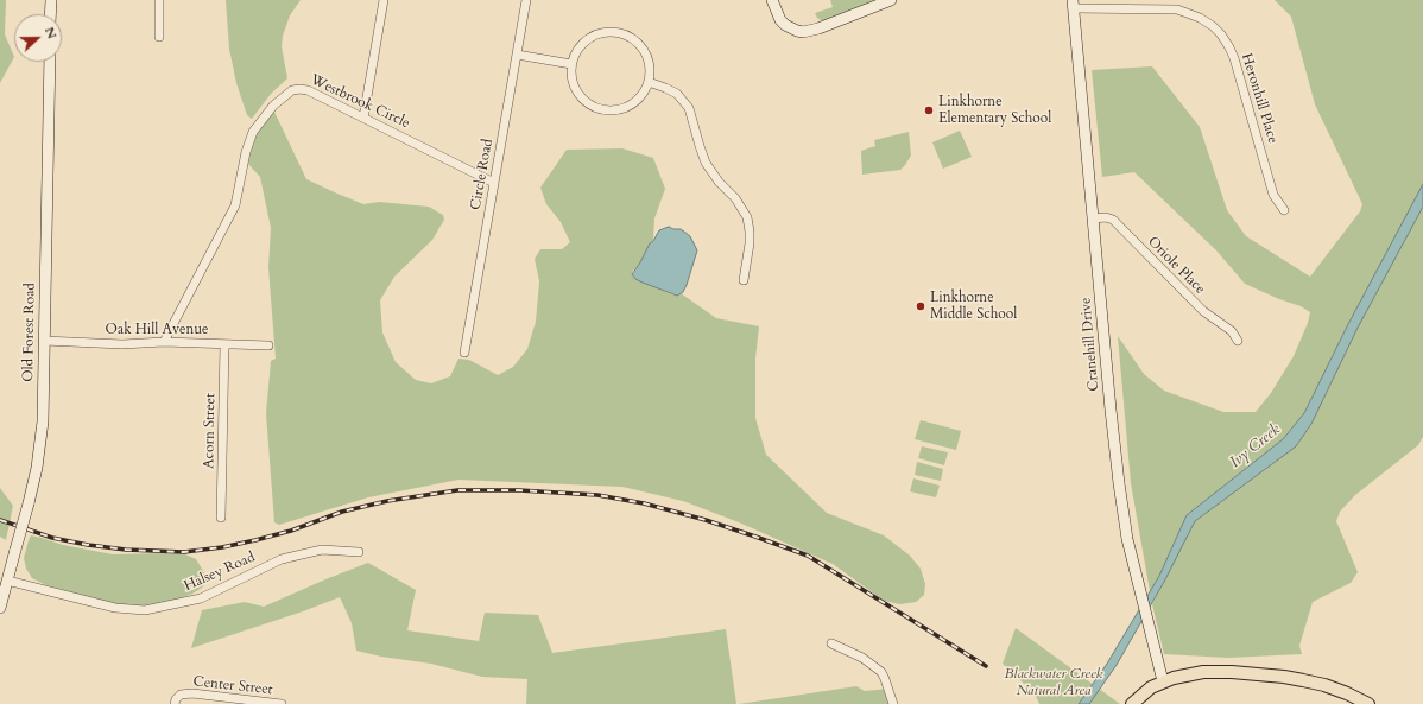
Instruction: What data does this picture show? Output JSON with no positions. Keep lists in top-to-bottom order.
{
  "streets": {
    "main road": ["Old Forest Road", "Cranehill Drive"],
    "street": [
      "Heronhill Place",
      "Westbrook Circle",
      "Circle Road",
      "Oriole Place",
      "Oak Hill Avenue",
      "Acorn Street",
      "Halsey Road",
      "Center Street"
    ]
  },
  "crossings": [
    ["Heronhill Place", "Cranehill Drive"],
    ["Westbrook Circle", "Circle Road"],
    ["Westbrook Circle", "Oak Hill Avenue"],
    ["Oriole Place", "Cranehill Drive"],
    ["Oak Hill Avenue", "Old Forest Road"],
    ["Oak Hill Avenue", "Acorn Street"],
    ["Old Forest Road", "Halsey Road"]
  ],
  "water": ["Ivy Creek"],
  "parks": ["Blackwater Creek Natural Area"],
  "places": ["Linkhorne Elementary School", "Linkhorne Middle School"],
  "north": "right"
}
